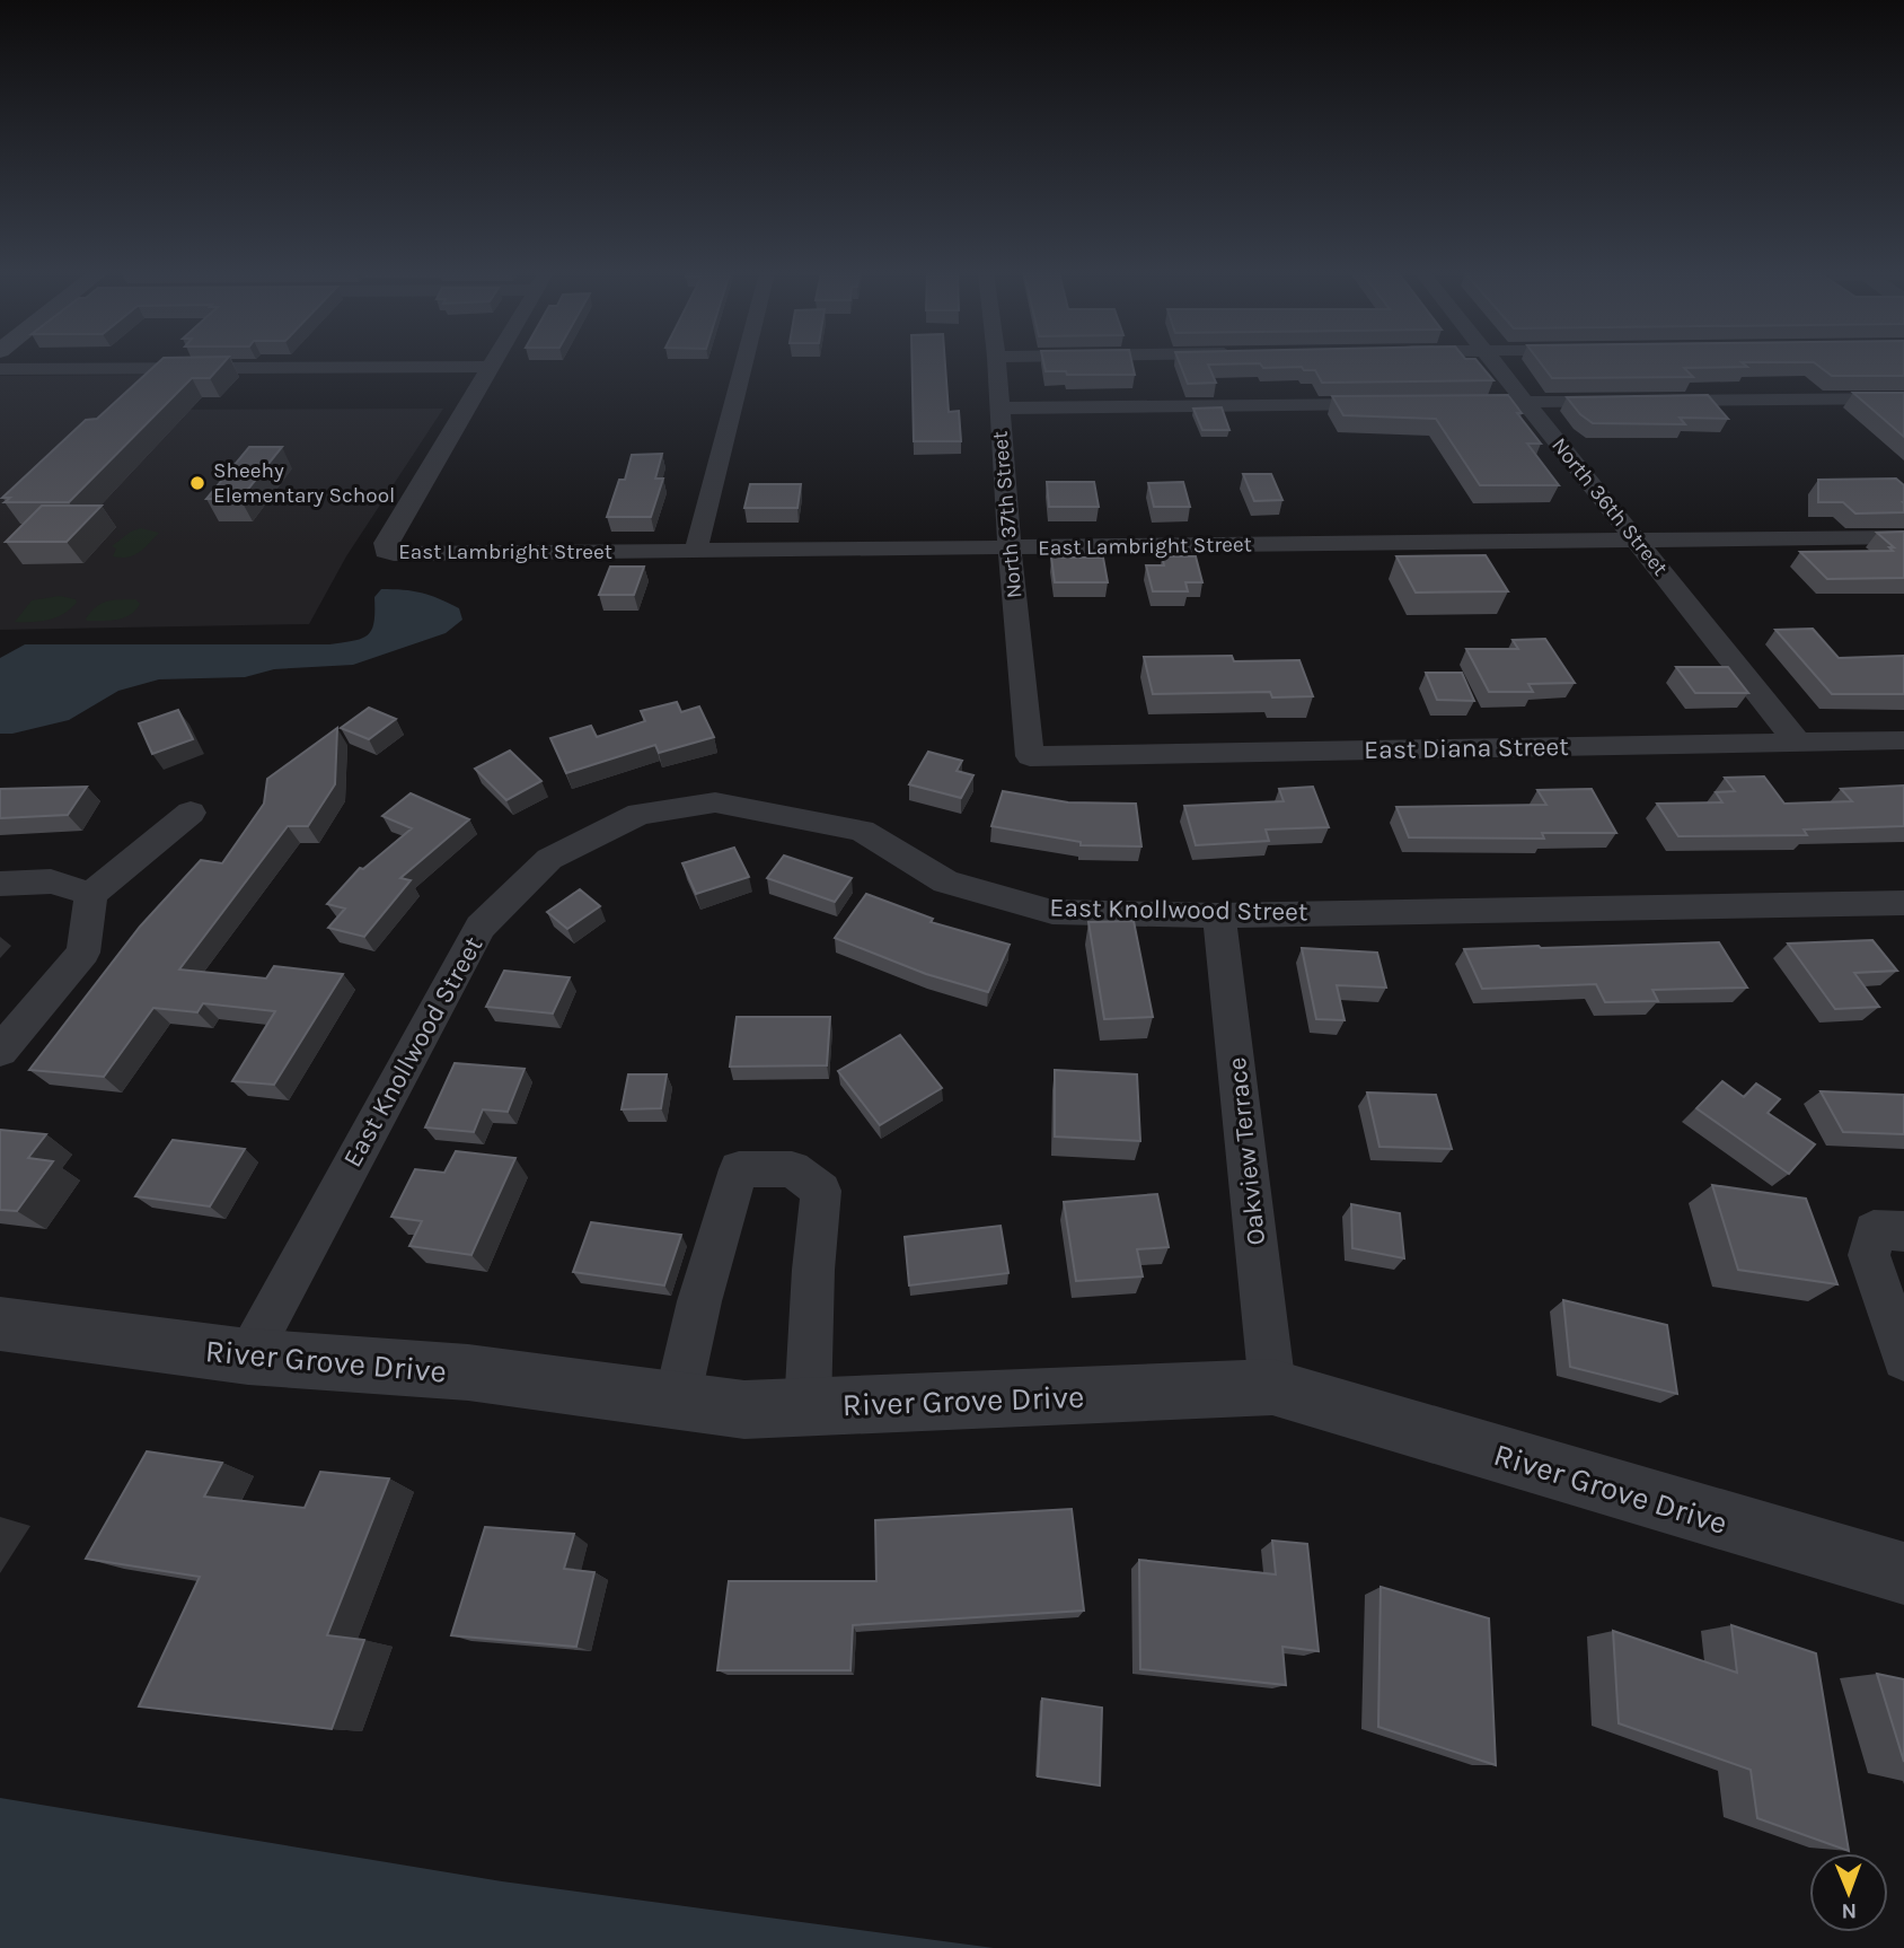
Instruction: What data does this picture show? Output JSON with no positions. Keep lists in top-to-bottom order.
{
  "streets": {
    "street": [
      "North 36th Street",
      "North 37th Street",
      "East Lambright Street",
      "East Diana Street",
      "East Knollwood Street",
      "Oakview Terrace",
      "River Grove Drive"
    ]
  },
  "crossings": [
    ["North 36th Street", "East Lambright Street"],
    ["North 36th Street", "East Diana Street"],
    ["North 37th Street", "East Lambright Street"],
    ["North 37th Street", "East Diana Street"],
    ["East Knollwood Street", "Oakview Terrace"],
    ["East Knollwood Street", "River Grove Drive"],
    ["Oakview Terrace", "River Grove Drive"]
  ],
  "places": ["Sheehy Elementary School"],
  "north": "bottom"
}
